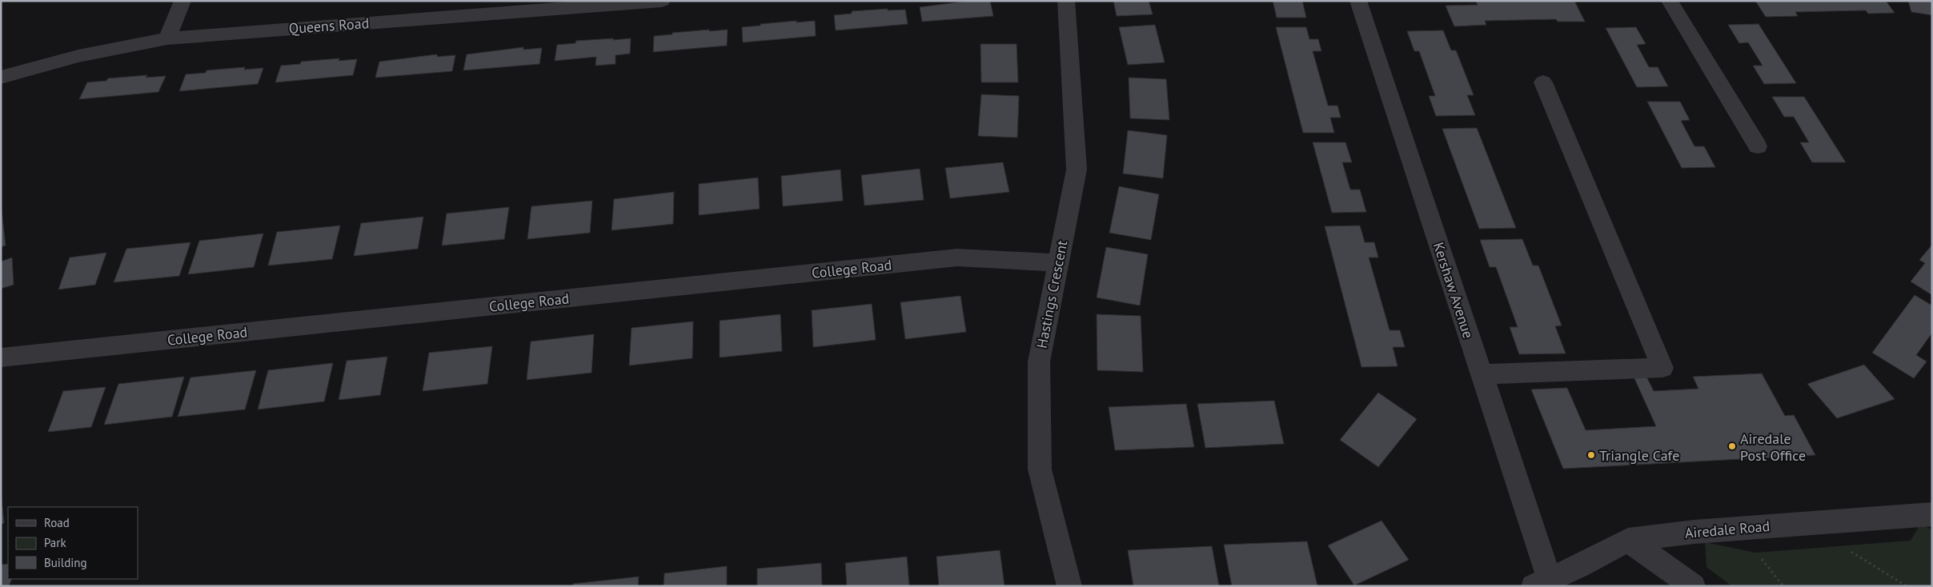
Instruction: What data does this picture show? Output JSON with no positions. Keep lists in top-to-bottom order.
{
  "streets": {
    "street": [
      "Queens Road",
      "College Road",
      "Kershaw Avenue",
      "Hastings Crescent",
      "Airedale Road"
    ]
  },
  "crossings": [
    ["College Road", "Hastings Crescent"],
    ["Kershaw Avenue", "Airedale Road"]
  ],
  "places": ["Airedale Post Office", "Triangle Cafe"],
  "legend": ["Road", "Park", "Building"]
}
